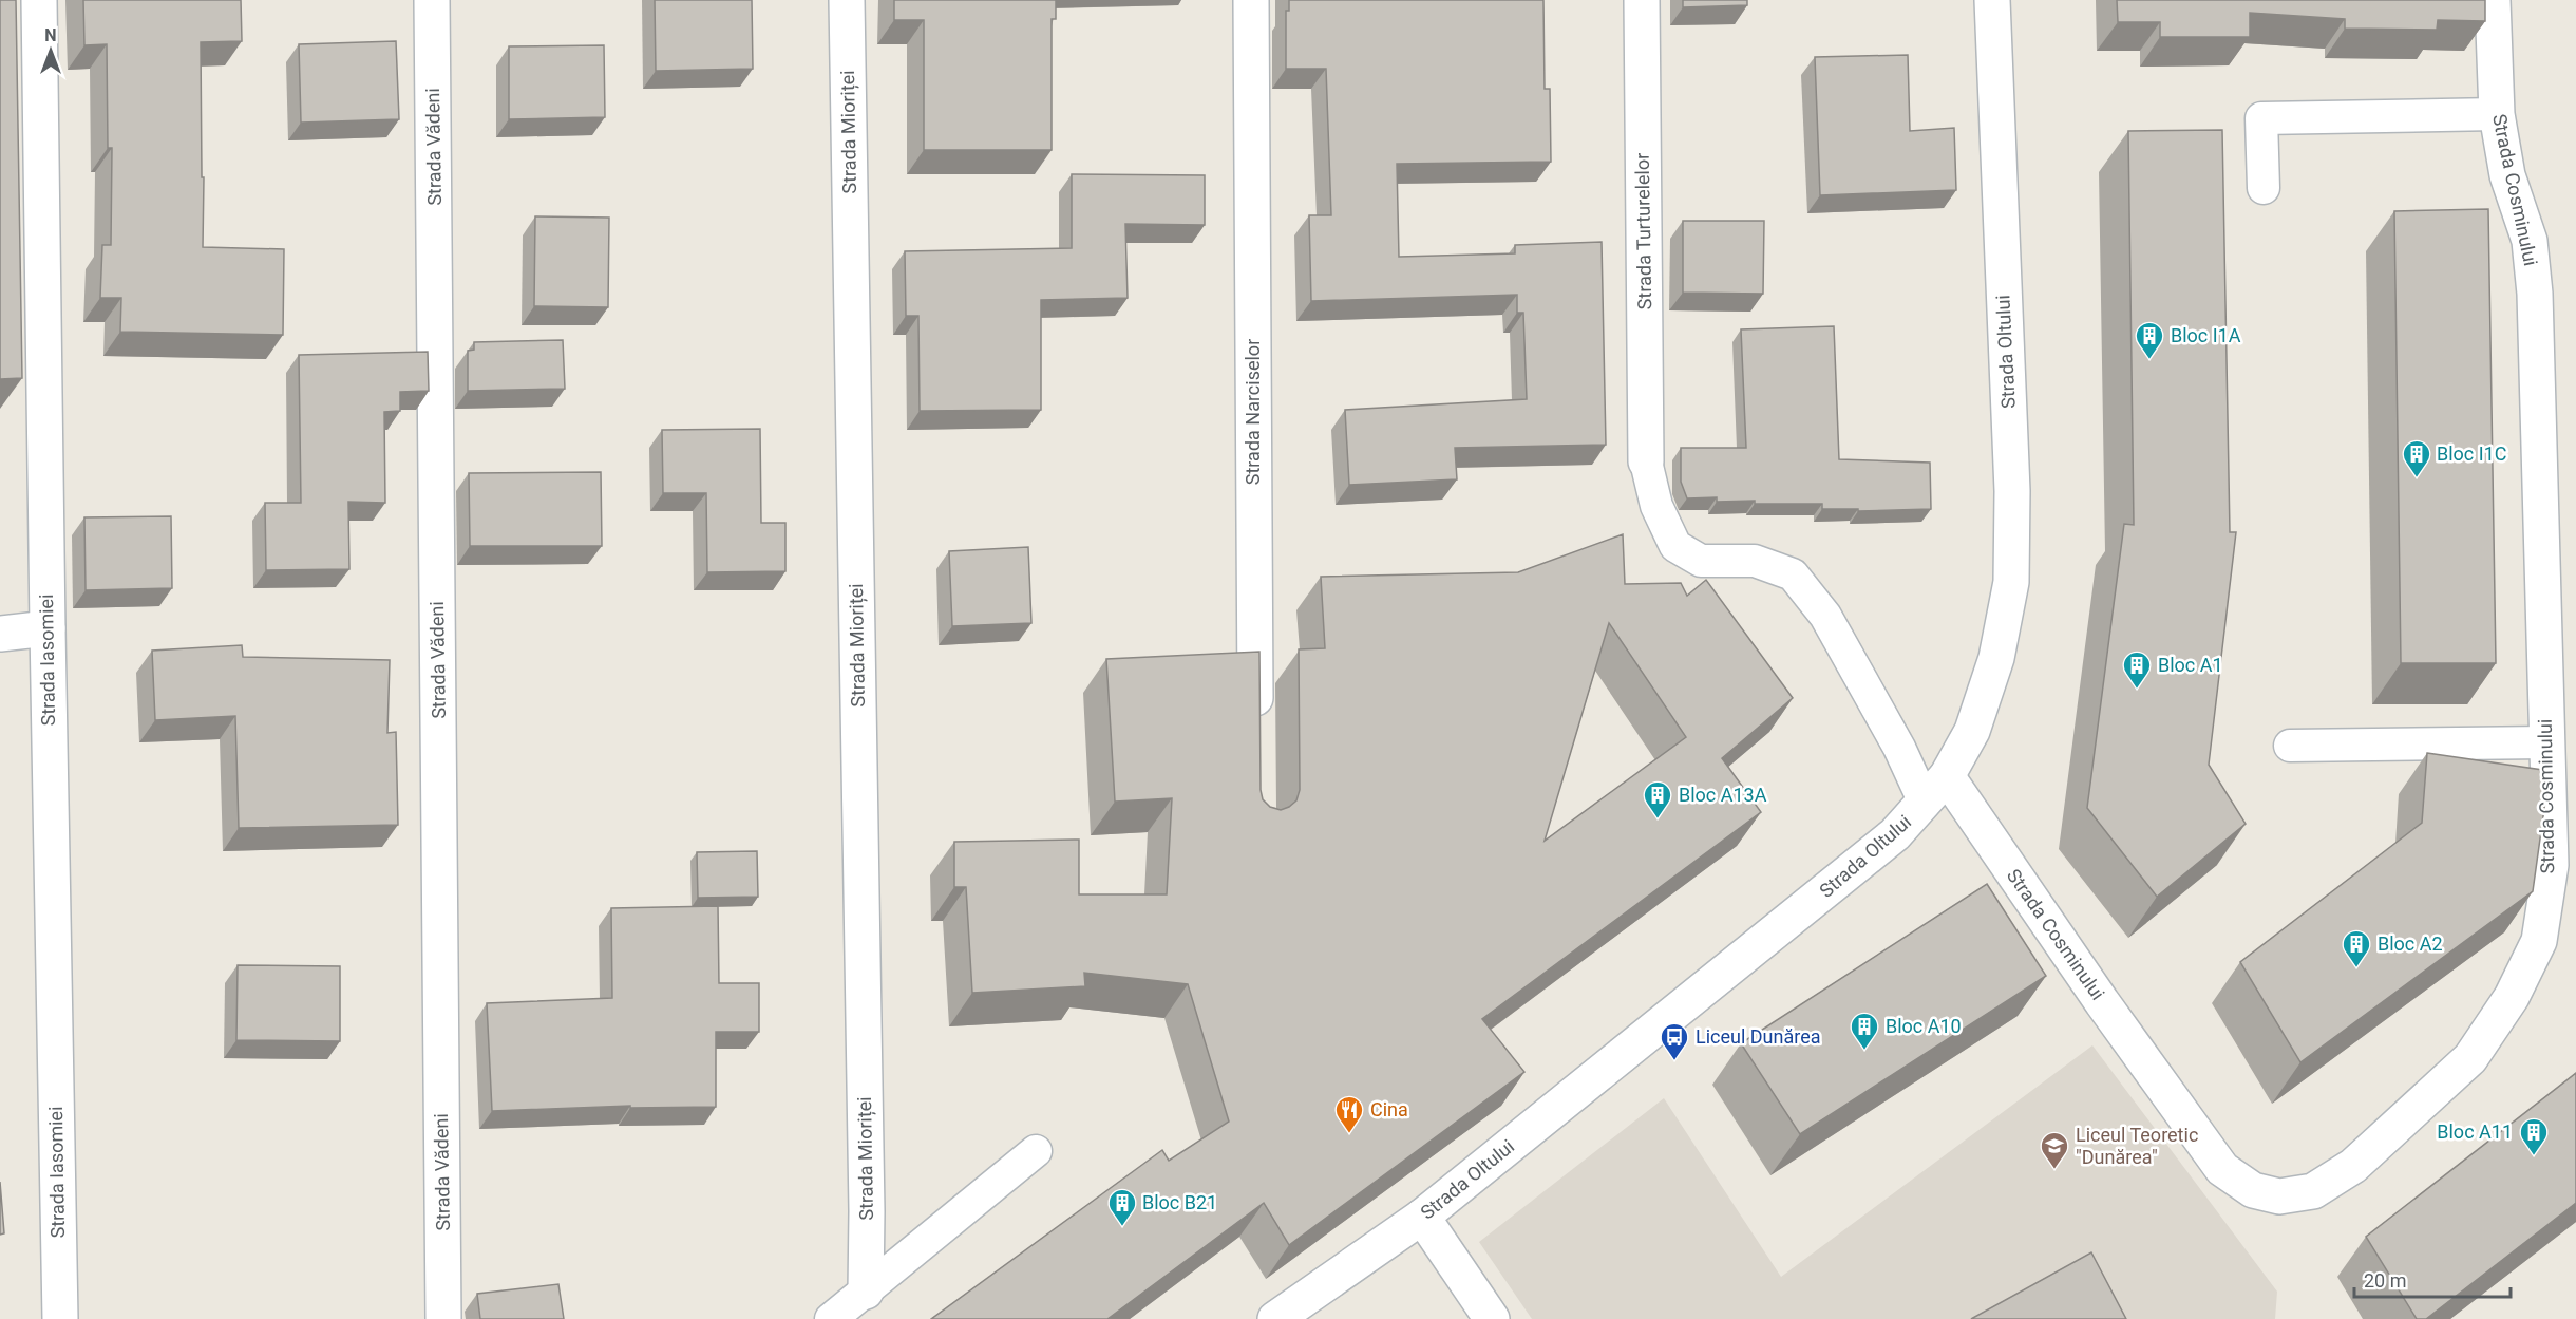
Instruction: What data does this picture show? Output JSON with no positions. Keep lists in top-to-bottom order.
{
  "streets": {
    "street": [
      "Strada Mioriței",
      "Strada Vădeni",
      "Strada Cosminului",
      "Strada Turturelelor",
      "Strada Oltului",
      "Strada Narciselor",
      "Strada Iasomiei"
    ]
  },
  "crossings": [
    ["Strada Cosminului", "Strada Oltului"]
  ],
  "places": {
    "building": [
      "Bloc I1A",
      "Bloc I1C",
      "Bloc A1",
      "Bloc A13A",
      "Bloc A2",
      "Bloc A10",
      "Bloc A11",
      "Bloc B21"
    ],
    "bus stop": ["Liceul Dunărea"],
    "restaurant": ["Cina"],
    "school or university": ["Liceul Teoretic \"Dunărea\""]
  },
  "scale_bar": "20 m",
  "north": "top"
}
